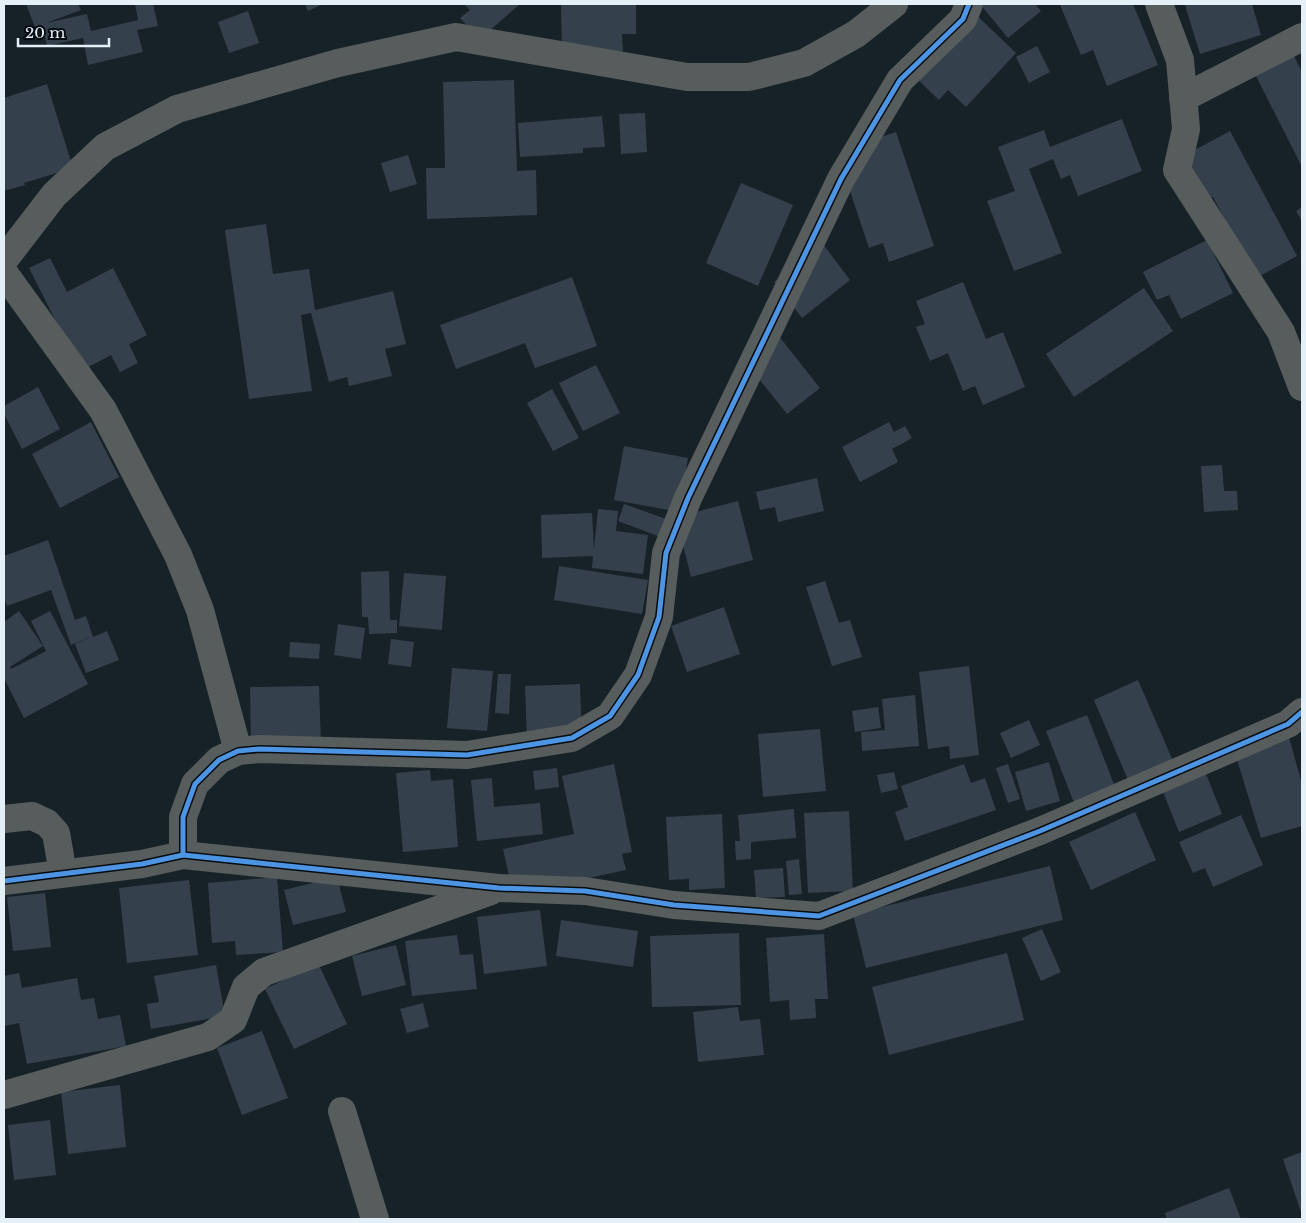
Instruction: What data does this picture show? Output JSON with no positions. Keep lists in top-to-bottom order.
{
  "scale_bar": "20 m"
}
